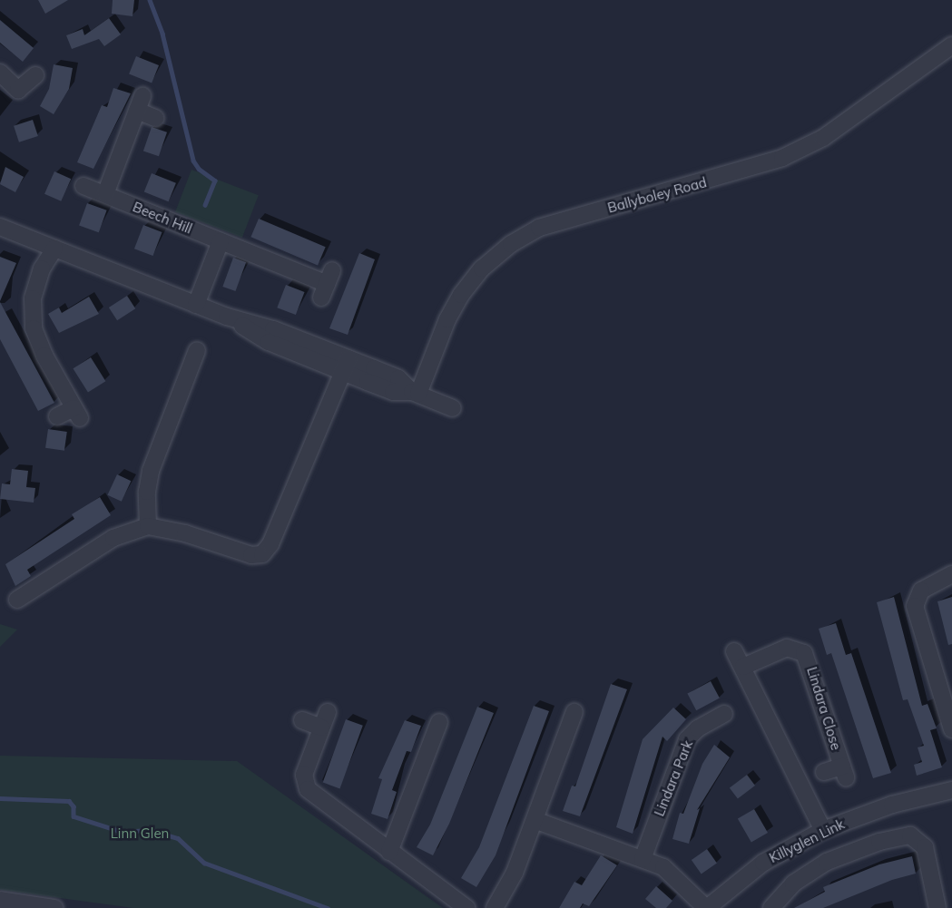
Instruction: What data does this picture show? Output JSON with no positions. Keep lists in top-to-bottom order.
{
  "streets": {
    "street": [
      "Ballyboley Road",
      "Beech Hill",
      "Lindara Close",
      "Lindara Park",
      "Killyglen Link"
    ]
  },
  "parks": ["Linn Glen"]
}
